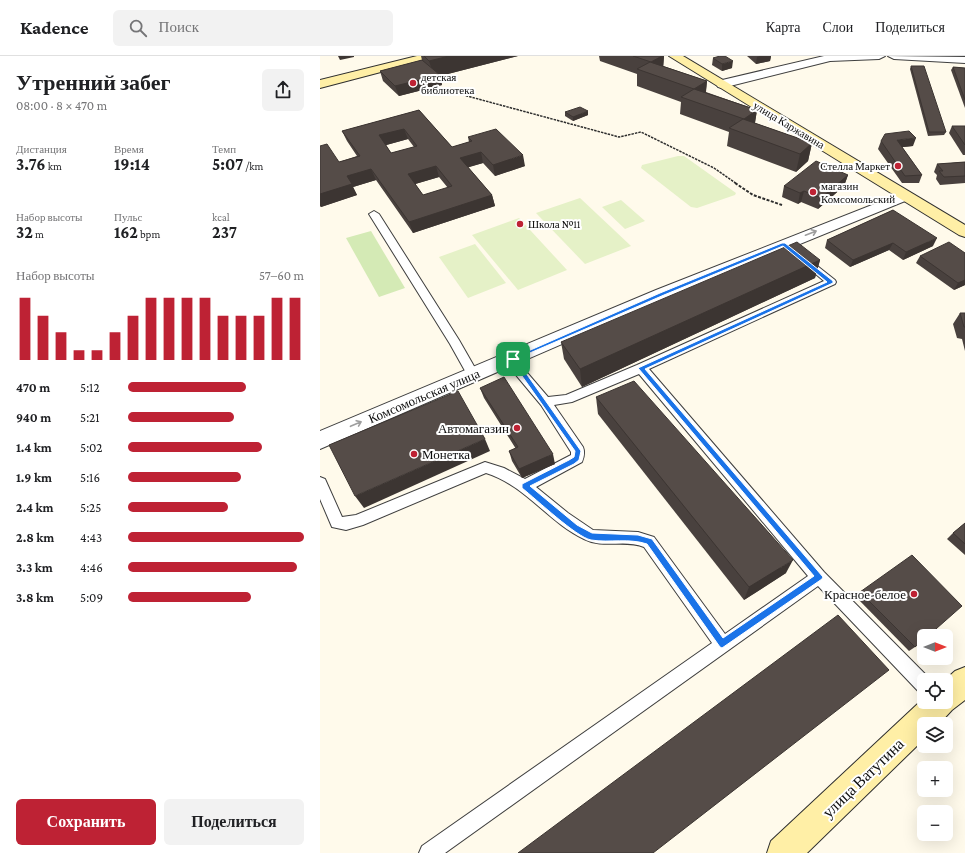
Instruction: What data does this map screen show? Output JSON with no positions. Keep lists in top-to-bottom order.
{
  "streets": {
    "street": ["улица Каржавина", "Комсомольская улица", "улица Ватутина"]
  },
  "crossings": [
    ["улица Каржавина", "Комсомольская улица"]
  ],
  "places": [
    "детская библиотека",
    "Стелла Маркет",
    "магазин Комсомольский",
    "Школа №11",
    "Автомагазин",
    "Монетка",
    "Красное-белое"
  ],
  "north": "right",
  "page": {
    "header": "Kadence",
    "search": "Поиск",
    "nav": ["Карта", "Слои", "Поделиться"],
    "heading": ["Утренний забег", "08:00 · 8 × 470 m"],
    "stats": [
      ["Дистанция", "3.76 km"],
      ["Время", "19:14"],
      ["Темп", "5:07 /km"],
      ["Набор высоты", "32 m"],
      ["Пульс", "162 bpm"],
      ["kcal", "237"]
    ],
    "chart": ["Набор высоты", "57–60 m"],
    "list": [
      {
        "name": "470 m",
        "note": "5:12"
      },
      {
        "name": "940 m",
        "note": "5:21"
      },
      {
        "name": "1.4 km",
        "note": "5:02"
      },
      {
        "name": "1.9 km",
        "note": "5:16"
      },
      {
        "name": "2.4 km",
        "note": "5:25"
      },
      {
        "name": "2.8 km",
        "note": "4:43"
      },
      {
        "name": "3.3 km",
        "note": "4:46"
      },
      {
        "name": "3.8 km",
        "note": "5:09"
      }
    ],
    "map_buttons": ["+", "−"],
    "buttons": ["Сохранить", "Поделиться"]
  }
}
